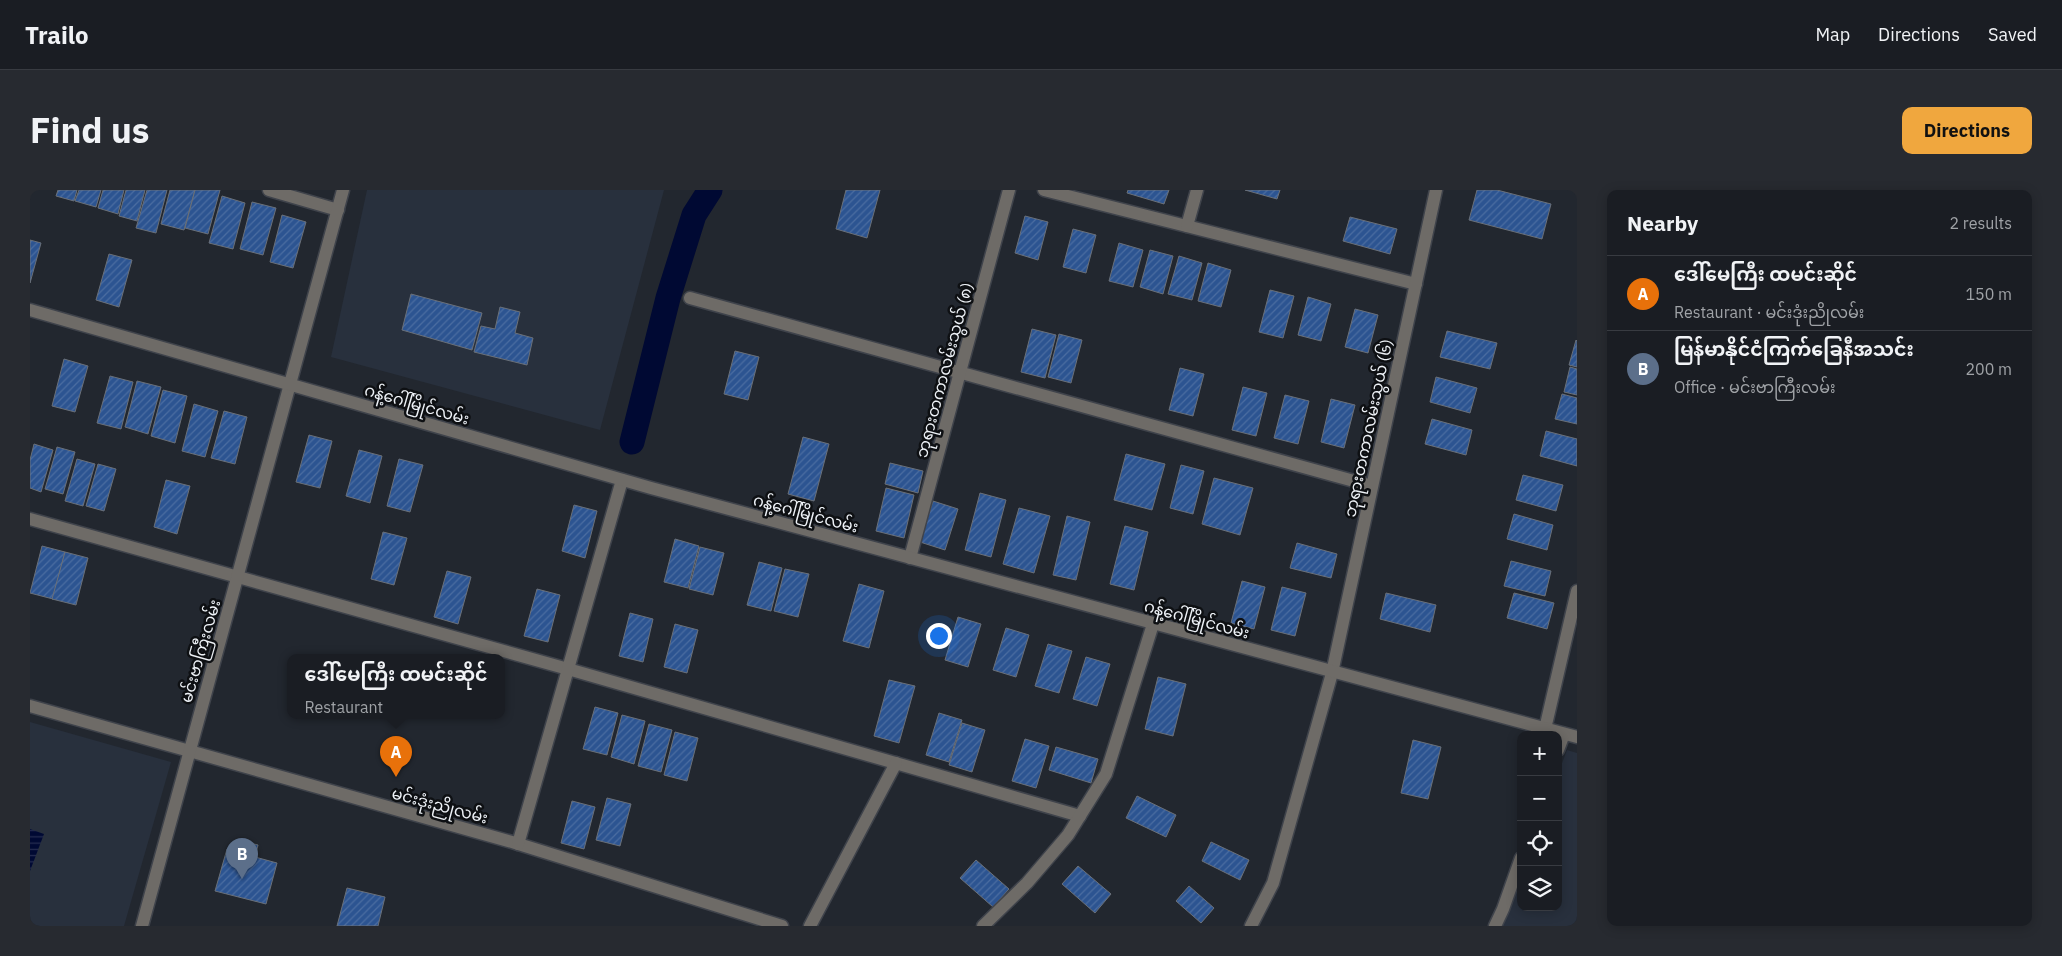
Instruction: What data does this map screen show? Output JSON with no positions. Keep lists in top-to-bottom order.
{
  "streets": {
    "street": [
      "ဘုရားတကာလမ်းသွယ် (၈)",
      "ဂန့်ဂေါ်မြိုင်လမ်း",
      "ဘုရားတကာလမ်းသွယ် (၆)",
      "မင်းဗာကြီးလမ်း",
      "မင်းဒုံးညိုလမ်း"
    ]
  },
  "crossings": [
    ["ဘုရားတကာလမ်းသွယ် (၈)", "ဂန့်ဂေါ်မြိုင်လမ်း"],
    ["ဂန့်ဂေါ်မြိုင်လမ်း", "ဘုရားတကာလမ်းသွယ် (၆)"],
    ["ဂန့်ဂေါ်မြိုင်လမ်း", "မင်းဗာကြီးလမ်း"],
    ["မင်းဗာကြီးလမ်း", "မင်းဒုံးညိုလမ်း"]
  ],
  "page": {
    "header": "Trailo",
    "nav": ["Map", "Directions", "Saved"],
    "title": "Find us",
    "buttons": "Directions",
    "heading": ["Nearby", "2 results"],
    "list": [
      {
        "mark": "A",
        "name": "ဒေါ်မေကြီး ထမင်းဆိုင်",
        "note": "Restaurant · မင်းဒုံးညိုလမ်း",
        "value": "150 m"
      },
      {
        "mark": "B",
        "name": "မြန်မာနိုင်ငံကြက်ခြေနီအသင်း",
        "note": "Office · မင်းဗာကြီးလမ်း",
        "value": "200 m"
      }
    ],
    "popup": ["ဒေါ်မေကြီး ထမင်းဆိုင်", "Restaurant"],
    "map_buttons": ["+", "−"],
    "pins": ["A", "B"]
  }
}
